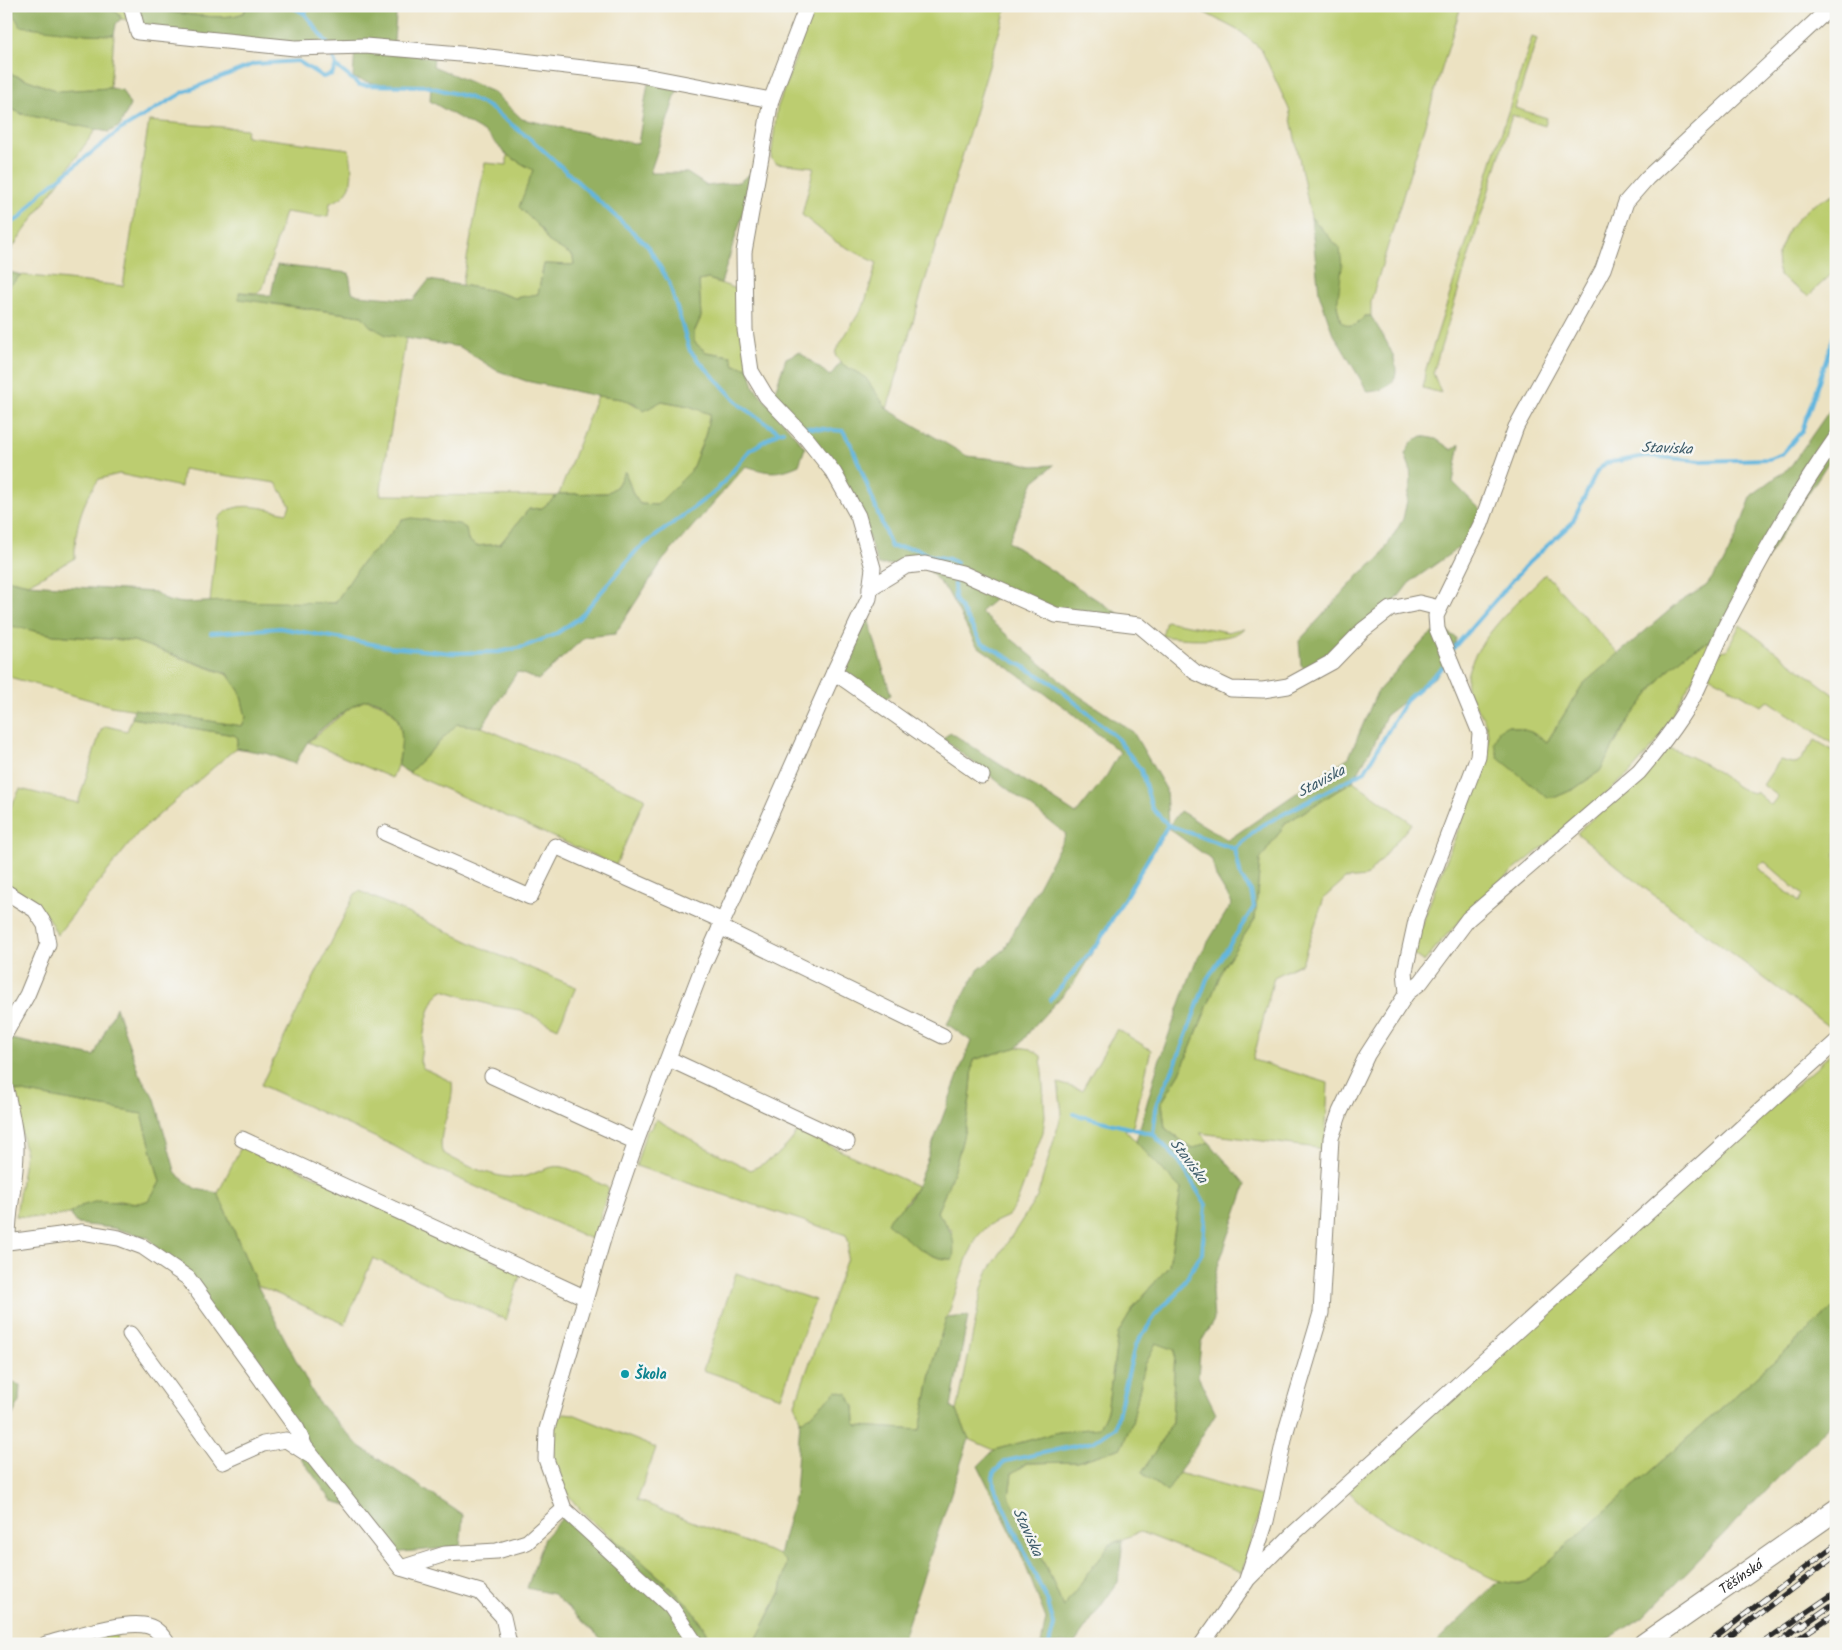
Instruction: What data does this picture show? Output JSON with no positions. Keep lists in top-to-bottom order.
{
  "streets": {
    "main road": ["Těšínská"]
  },
  "water": ["Staviska"],
  "places": ["Škola"]
}
